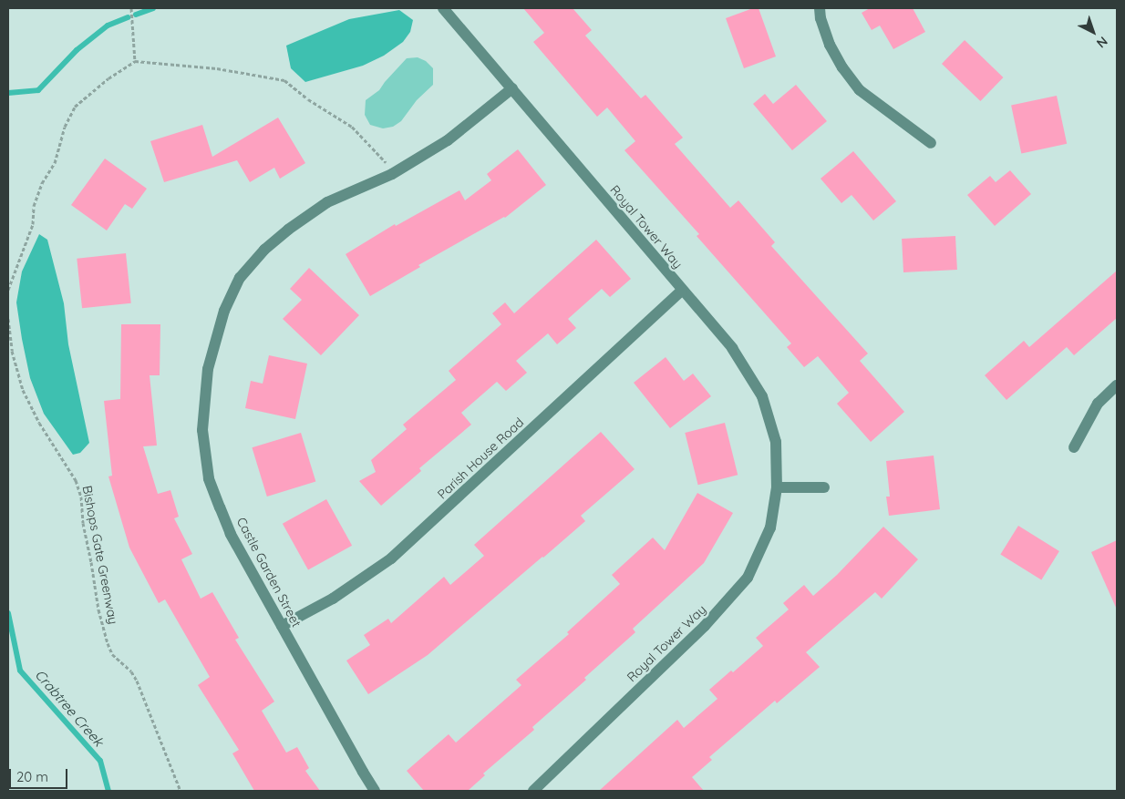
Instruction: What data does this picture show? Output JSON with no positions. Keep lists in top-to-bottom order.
{
  "streets": {
    "street": ["Royal Tower Way", "Parish House Road", "Castle Garden Street"],
    "path": ["Bishops Gate Greenway"]
  },
  "crossings": [
    ["Royal Tower Way", "Parish House Road"],
    ["Royal Tower Way", "Castle Garden Street"],
    ["Parish House Road", "Castle Garden Street"]
  ],
  "water": ["Crabtree Creek"],
  "scale_bar": "20 m",
  "north": "bottom right"
}
